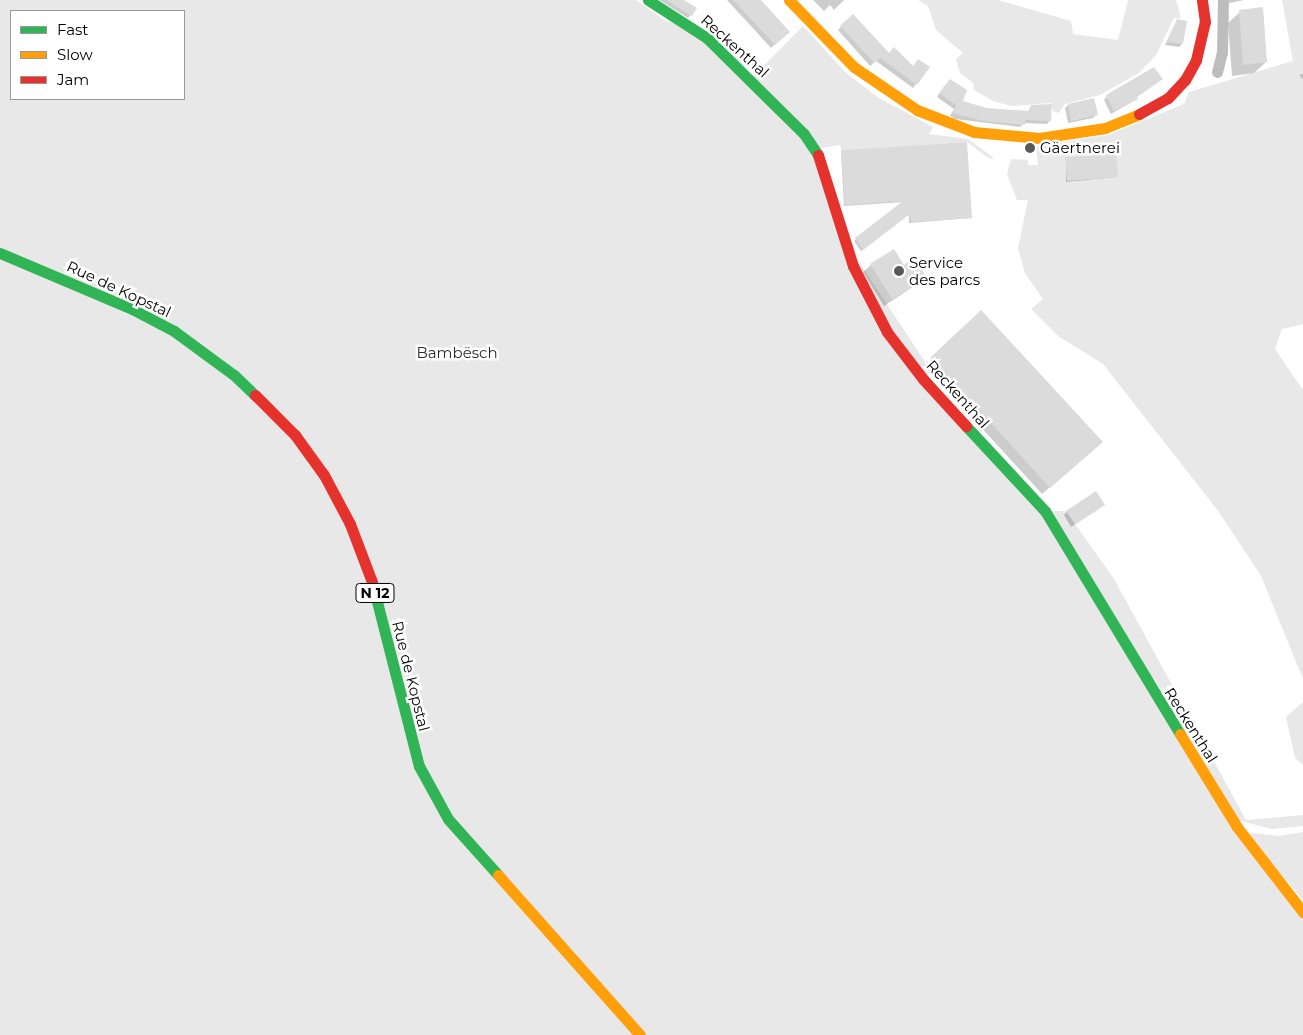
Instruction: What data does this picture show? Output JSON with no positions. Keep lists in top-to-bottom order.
{
  "streets": {
    "main road": ["Reckenthal", "Rue de Kopstal", "N 12"]
  },
  "parks": ["Bambësch"],
  "places": ["Gäertnerei", "Service des parcs"],
  "legend": ["Fast", "Slow", "Jam"]
}
